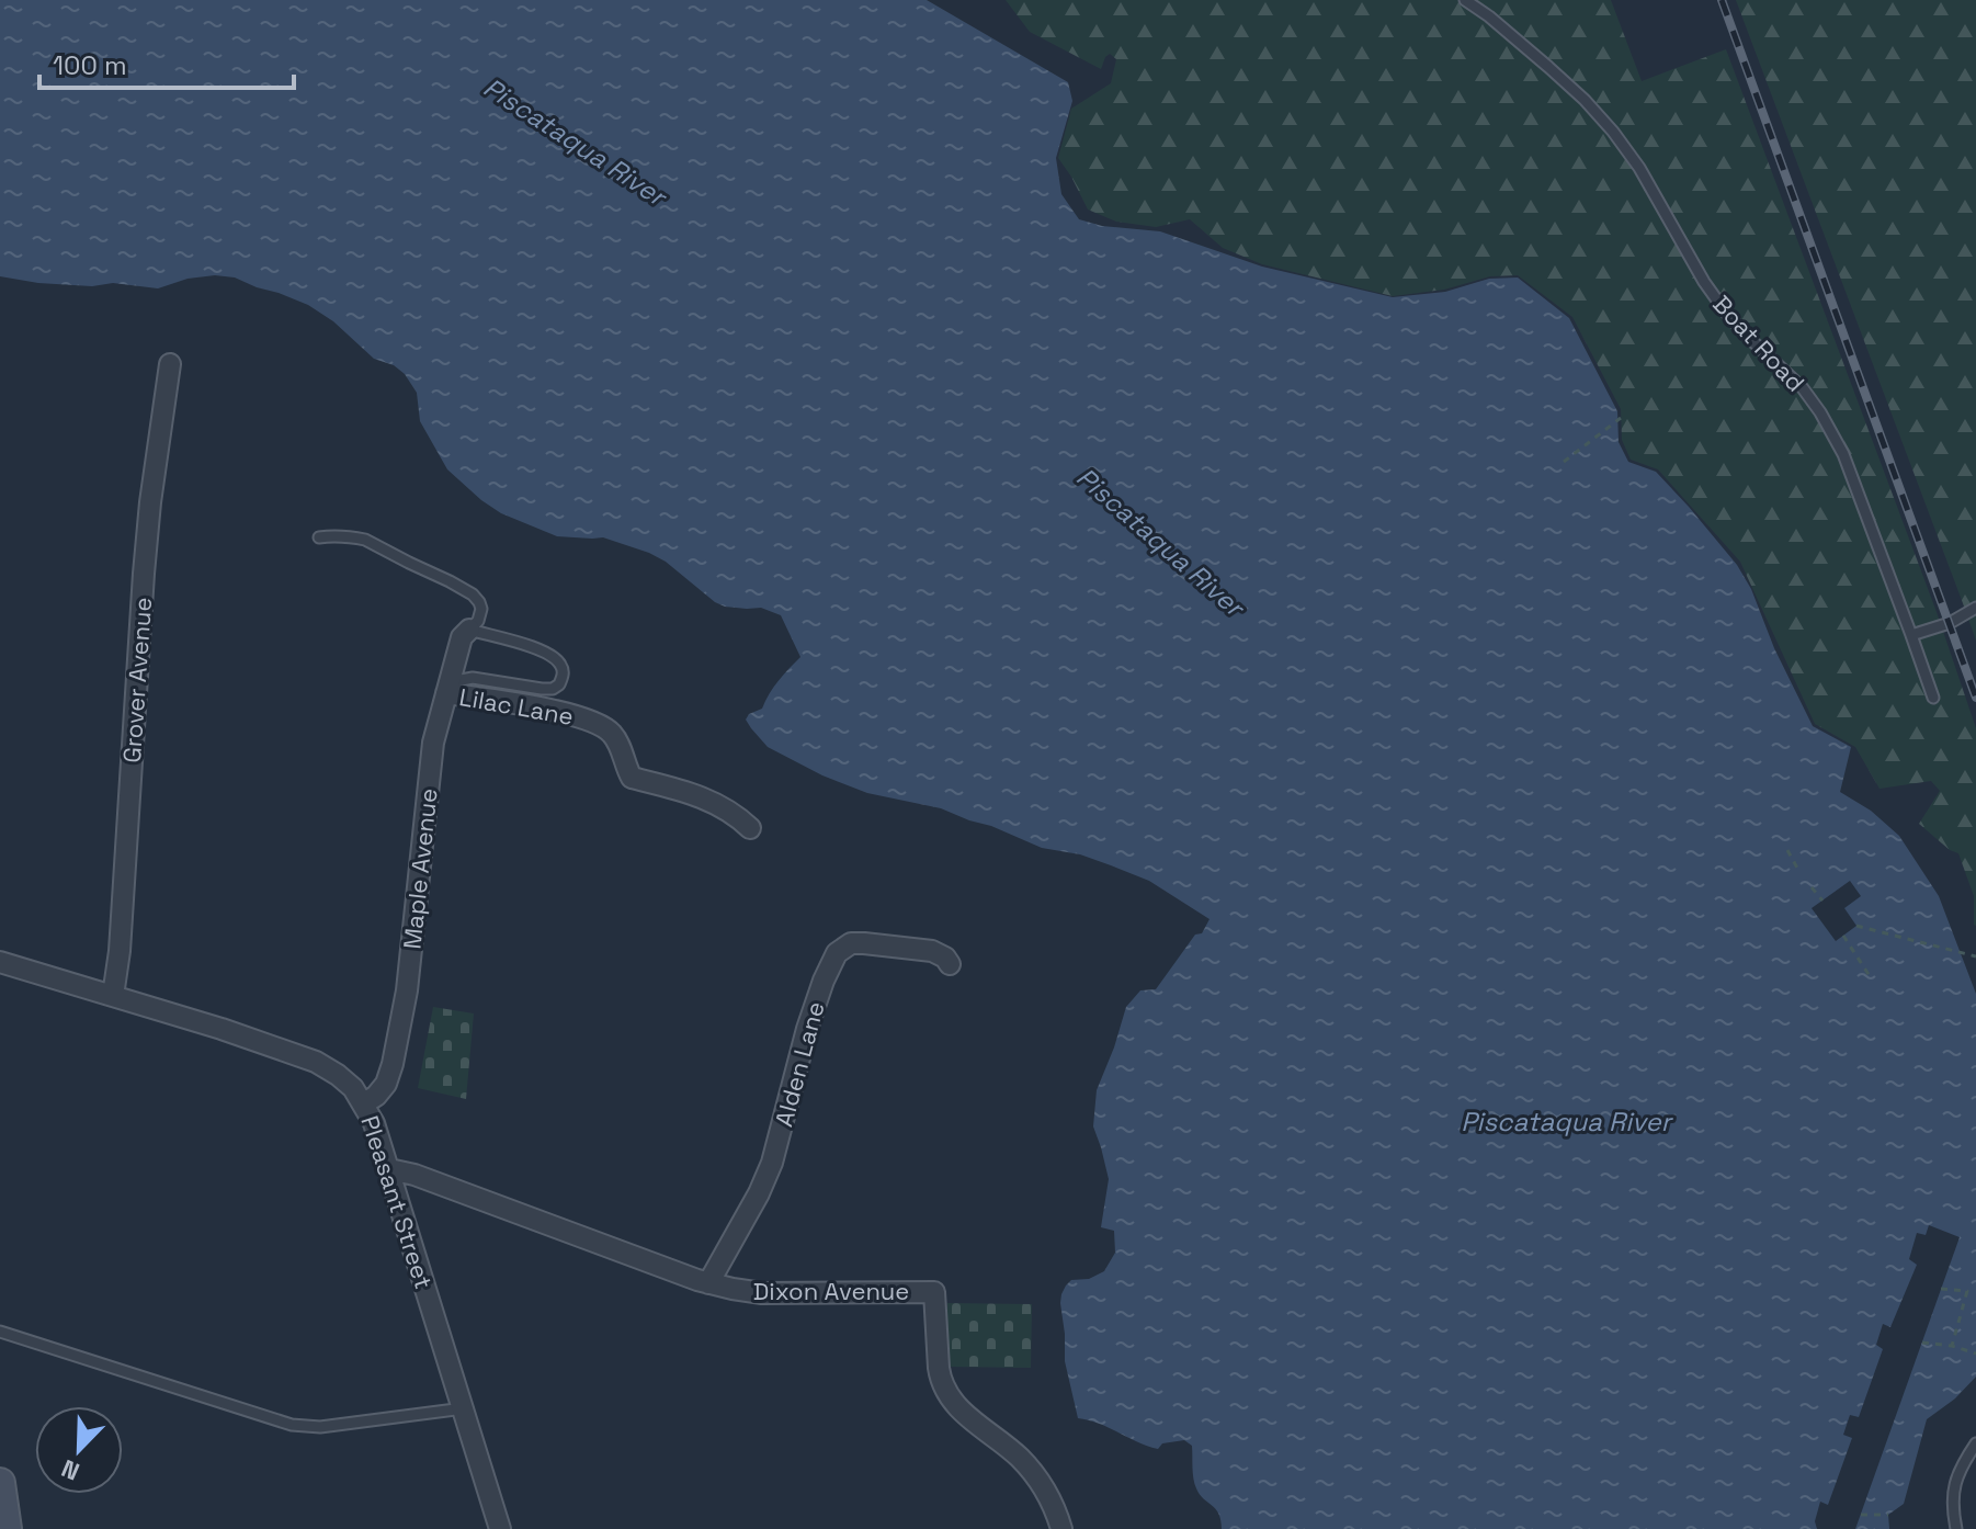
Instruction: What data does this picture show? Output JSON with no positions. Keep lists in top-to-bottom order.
{
  "streets": {
    "street": [
      "Grover Avenue",
      "Lilac Lane",
      "Maple Avenue",
      "Alden Lane",
      "Pleasant Street",
      "Dixon Avenue"
    ],
    "lane": ["Boat Road"]
  },
  "crossings": [
    ["Grover Avenue", "Pleasant Street"],
    ["Lilac Lane", "Maple Avenue"],
    ["Maple Avenue", "Pleasant Street"],
    ["Alden Lane", "Dixon Avenue"],
    ["Pleasant Street", "Dixon Avenue"]
  ],
  "water": ["Piscataqua River"],
  "scale_bar": "100 m",
  "north": "bottom left"
}
